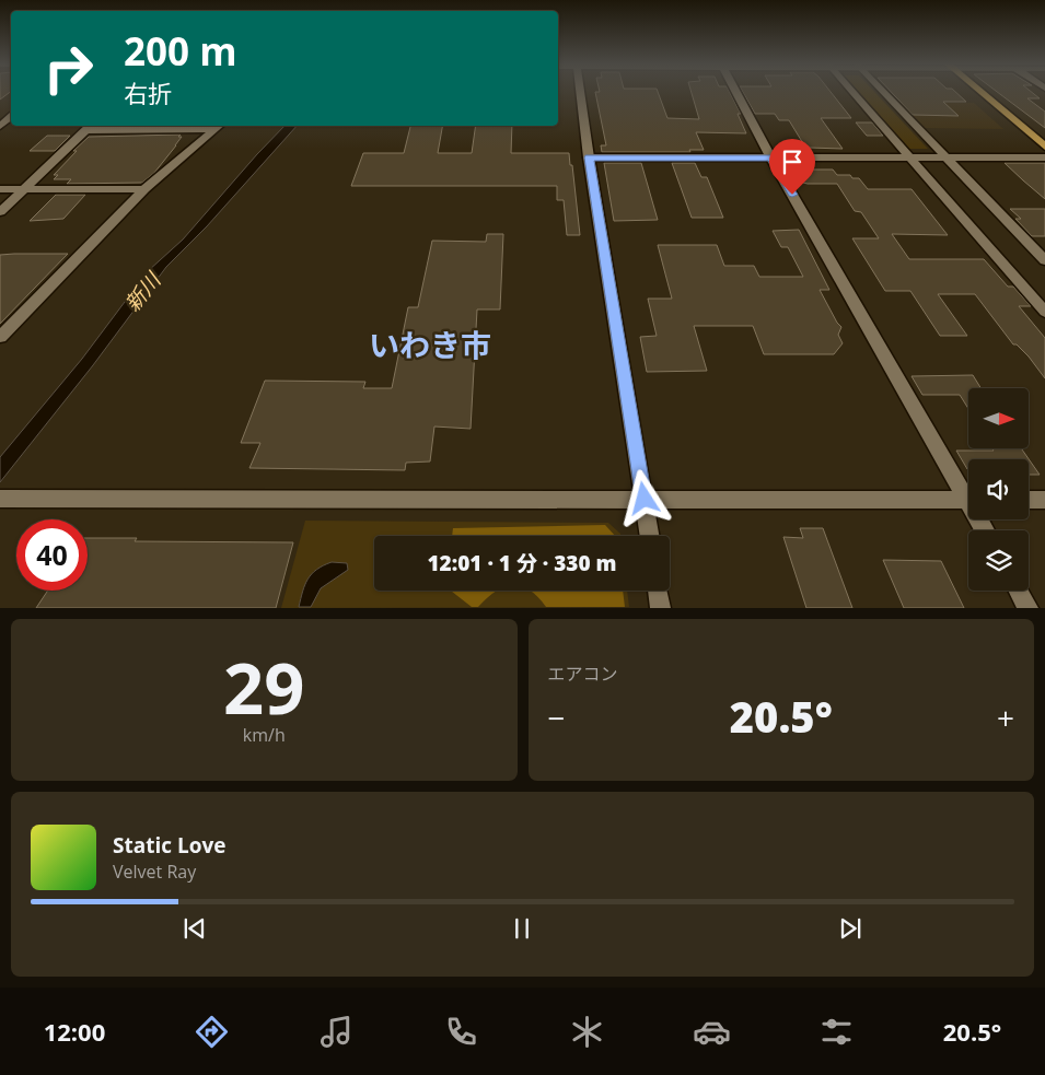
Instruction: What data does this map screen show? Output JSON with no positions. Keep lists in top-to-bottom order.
{
  "districts": ["いわき市"],
  "water": ["新川"],
  "north": "right",
  "page": {
    "turn": ["200 m", "右折"],
    "limit": "40",
    "trip": "12:01 · 1 分 · 330 m",
    "tile": [
      ["29", "km/h"],
      "エアコン"
    ],
    "heat": ["−", "20.5°", "+"],
    "song": ["Static Love", "Velvet Ray"],
    "tabs": ["12:00", "20.5°"]
  }
}
